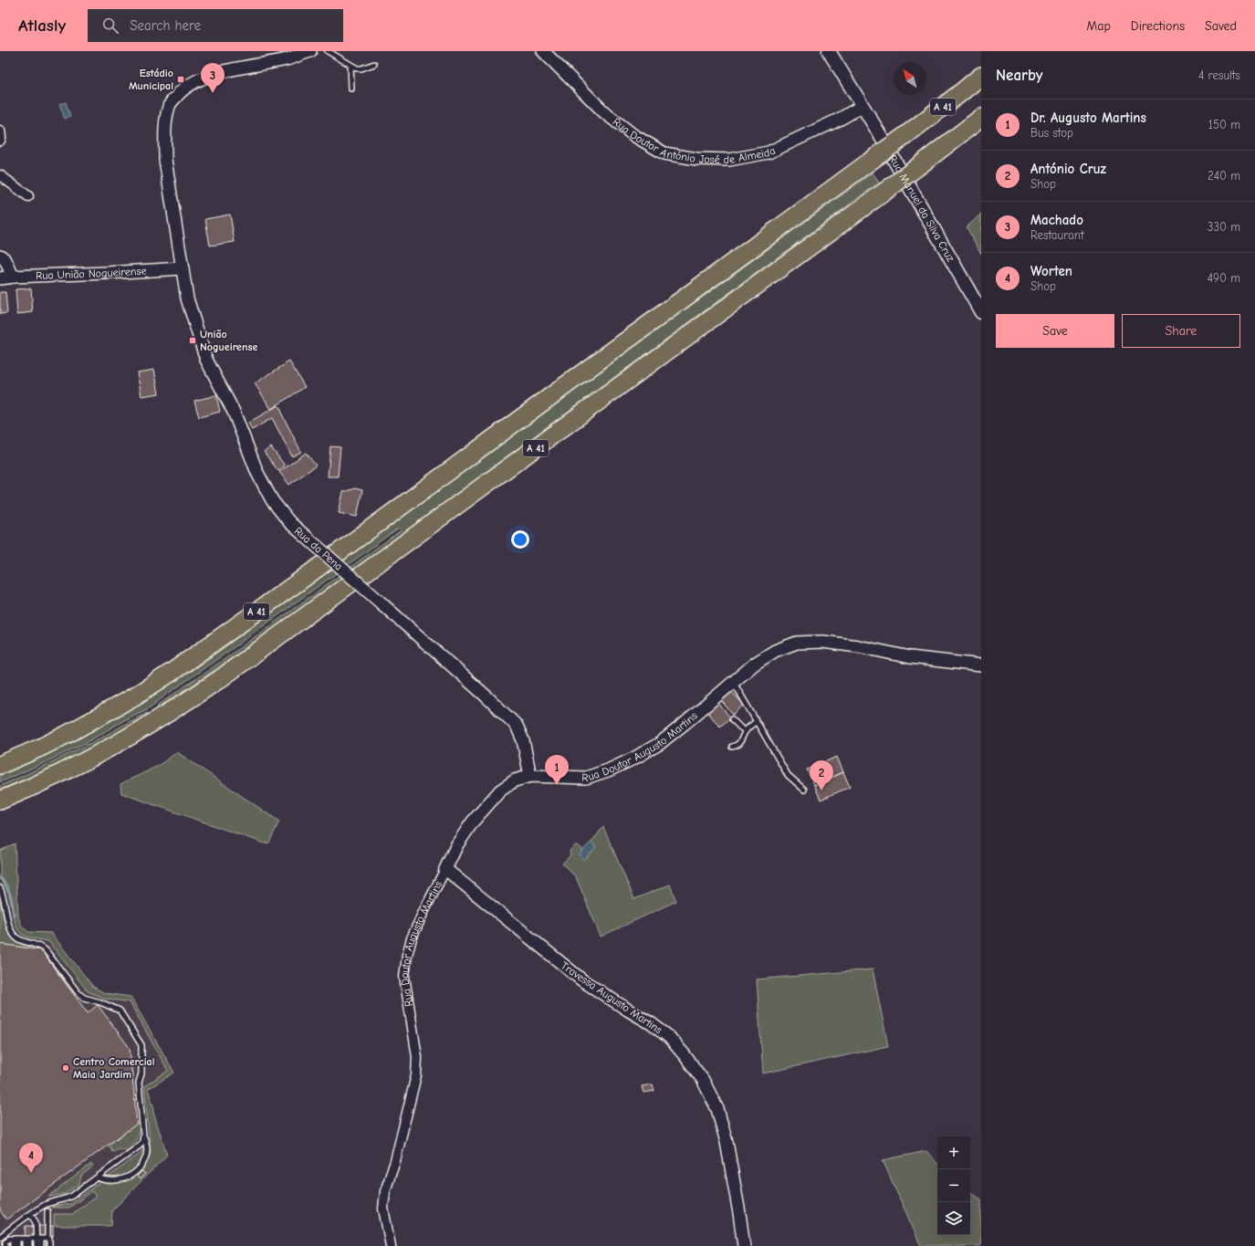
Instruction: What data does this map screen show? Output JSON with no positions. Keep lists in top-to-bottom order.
{
  "streets": {
    "highway": ["A 41"],
    "main road": ["Rua Manuel da Silva Cruz"],
    "street": [
      "Rua Doutor António José de Almeida",
      "Rua União Nogueirense",
      "Rua da Pena",
      "Rua Doutor Augusto Martins",
      "Travessa Augusto Martins"
    ]
  },
  "crossings": [
    ["Rua Doutor António José de Almeida", "Rua Manuel da Silva Cruz"],
    ["Rua União Nogueirense", "Rua da Pena"],
    ["Rua da Pena", "Rua Doutor Augusto Martins"],
    ["Rua Doutor Augusto Martins", "Travessa Augusto Martins"]
  ],
  "places": {
    "transit": ["Estádio Municipal", "União Nogueirense"],
    "other": ["Centro Comercial Maia Jardim"]
  },
  "north": "top left",
  "page": {
    "header": "Atlasly",
    "search": "Search here",
    "nav": ["Map", "Directions", "Saved"],
    "heading": ["Nearby", "4 results"],
    "pins": [
      "3",
      "1",
      "2",
      "4"
    ],
    "list": [
      {
        "mark": "1",
        "name": "Dr. Augusto Martins",
        "note": "Bus stop",
        "value": "150 m"
      },
      {
        "mark": "2",
        "name": "António Cruz",
        "note": "Shop",
        "value": "240 m"
      },
      {
        "mark": "3",
        "name": "Machado",
        "note": "Restaurant",
        "value": "330 m"
      },
      {
        "mark": "4",
        "name": "Worten",
        "note": "Shop",
        "value": "490 m"
      }
    ],
    "buttons": ["Save", "Share"],
    "map_buttons": ["+", "−"]
  }
}
